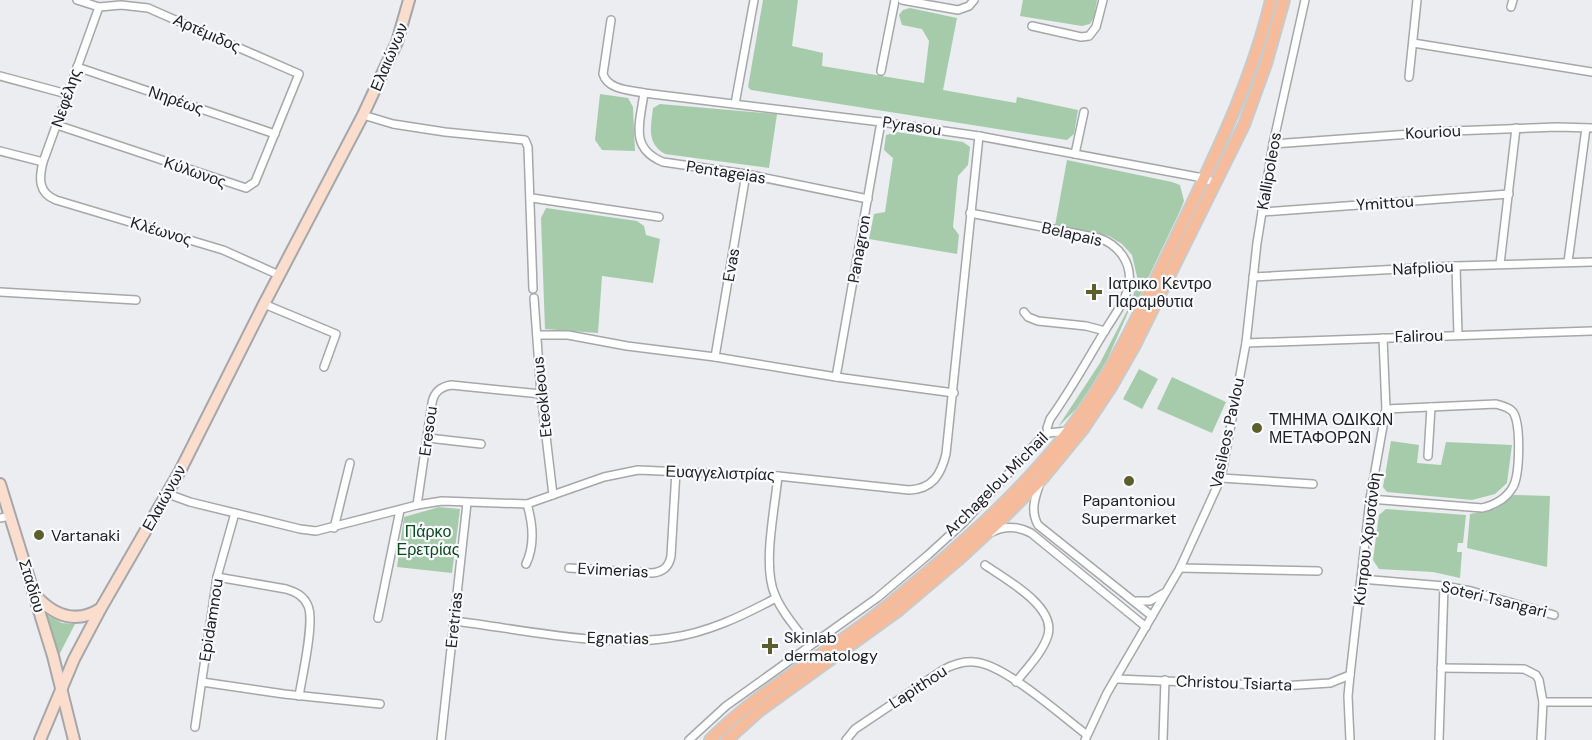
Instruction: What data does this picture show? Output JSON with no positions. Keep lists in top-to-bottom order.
{
  "streets": {
    "main road": ["Ελαιώνων", "Archagelou Michail", "Σταδίου"],
    "street": [
      "Αρτέμιδος",
      "Νεφέλης",
      "Νηρέως",
      "Pyrasou",
      "Kouriou",
      "Kallipoleos",
      "Κύλωνος",
      "Pentageias",
      "Ymittou",
      "Κλέωνος",
      "Belapais",
      "Panagron",
      "Evas",
      "Nafpliou",
      "Falirou",
      "Eteokleous",
      "Eresou",
      "Vasileos Pavlou",
      "Ευαγγελιστρίας",
      "Κύπρου Χρυσάνθη",
      "Evimerias",
      "Soteri Tsangari",
      "Epidamnou",
      "Eretrias",
      "Egnatias",
      "Christou Tsiarta",
      "Lapithou"
    ]
  },
  "crossings": [
    ["Αρτέμιδος", "Νεφέλης"],
    ["Αρτέμιδος", "Κύλωνος"],
    ["Ελαιώνων", "Κλέωνος"],
    ["Ελαιώνων", "Ευαγγελιστρίας"],
    ["Ελαιώνων", "Σταδίου"],
    ["Νεφέλης", "Νηρέως"],
    ["Νεφέλης", "Κύλωνος"],
    ["Νεφέλης", "Κλέωνος"],
    ["Νηρέως", "Κύλωνος"],
    ["Pyrasou", "Pentageias"],
    ["Pyrasou", "Panagron"],
    ["Pyrasou", "Ευαγγελιστρίας"],
    ["Pyrasou", "Archagelou Michail"],
    ["Kouriou", "Kallipoleos"],
    ["Kallipoleos", "Ymittou"],
    ["Kallipoleos", "Nafpliou"],
    ["Kallipoleos", "Falirou"],
    ["Kallipoleos", "Vasileos Pavlou"],
    ["Pentageias", "Panagron"],
    ["Pentageias", "Evas"],
    ["Belapais", "Ευαγγελιστρίας"],
    ["Falirou", "Vasileos Pavlou"],
    ["Falirou", "Κύπρου Χρυσάνθη"],
    ["Eteokleous", "Eresou"],
    ["Eteokleous", "Ευαγγελιστρίας"],
    ["Eresou", "Ευαγγελιστρίας"],
    ["Vasileos Pavlou", "Christou Tsiarta"],
    ["Vasileos Pavlou", "Lapithou"],
    ["Ευαγγελιστρίας", "Evimerias"],
    ["Ευαγγελιστρίας", "Epidamnou"],
    ["Ευαγγελιστρίας", "Eretrias"],
    ["Κύπρου Χρυσάνθη", "Soteri Tsangari"],
    ["Κύπρου Χρυσάνθη", "Christou Tsiarta"],
    ["Eretrias", "Egnatias"]
  ],
  "parks": ["Πάρκο Ερετρίας"],
  "places": {
    "health": ["Ιατρικο Κεντρο Παραμθυτια", "Skinlab dermatology"],
    "other": ["ΤΜΗΜΑ ΟΔΙΚΩΝ ΜΕΤΑΦΟΡΩΝ", "Papantoniou Supermarket", "Vartanaki"]
  }
}
